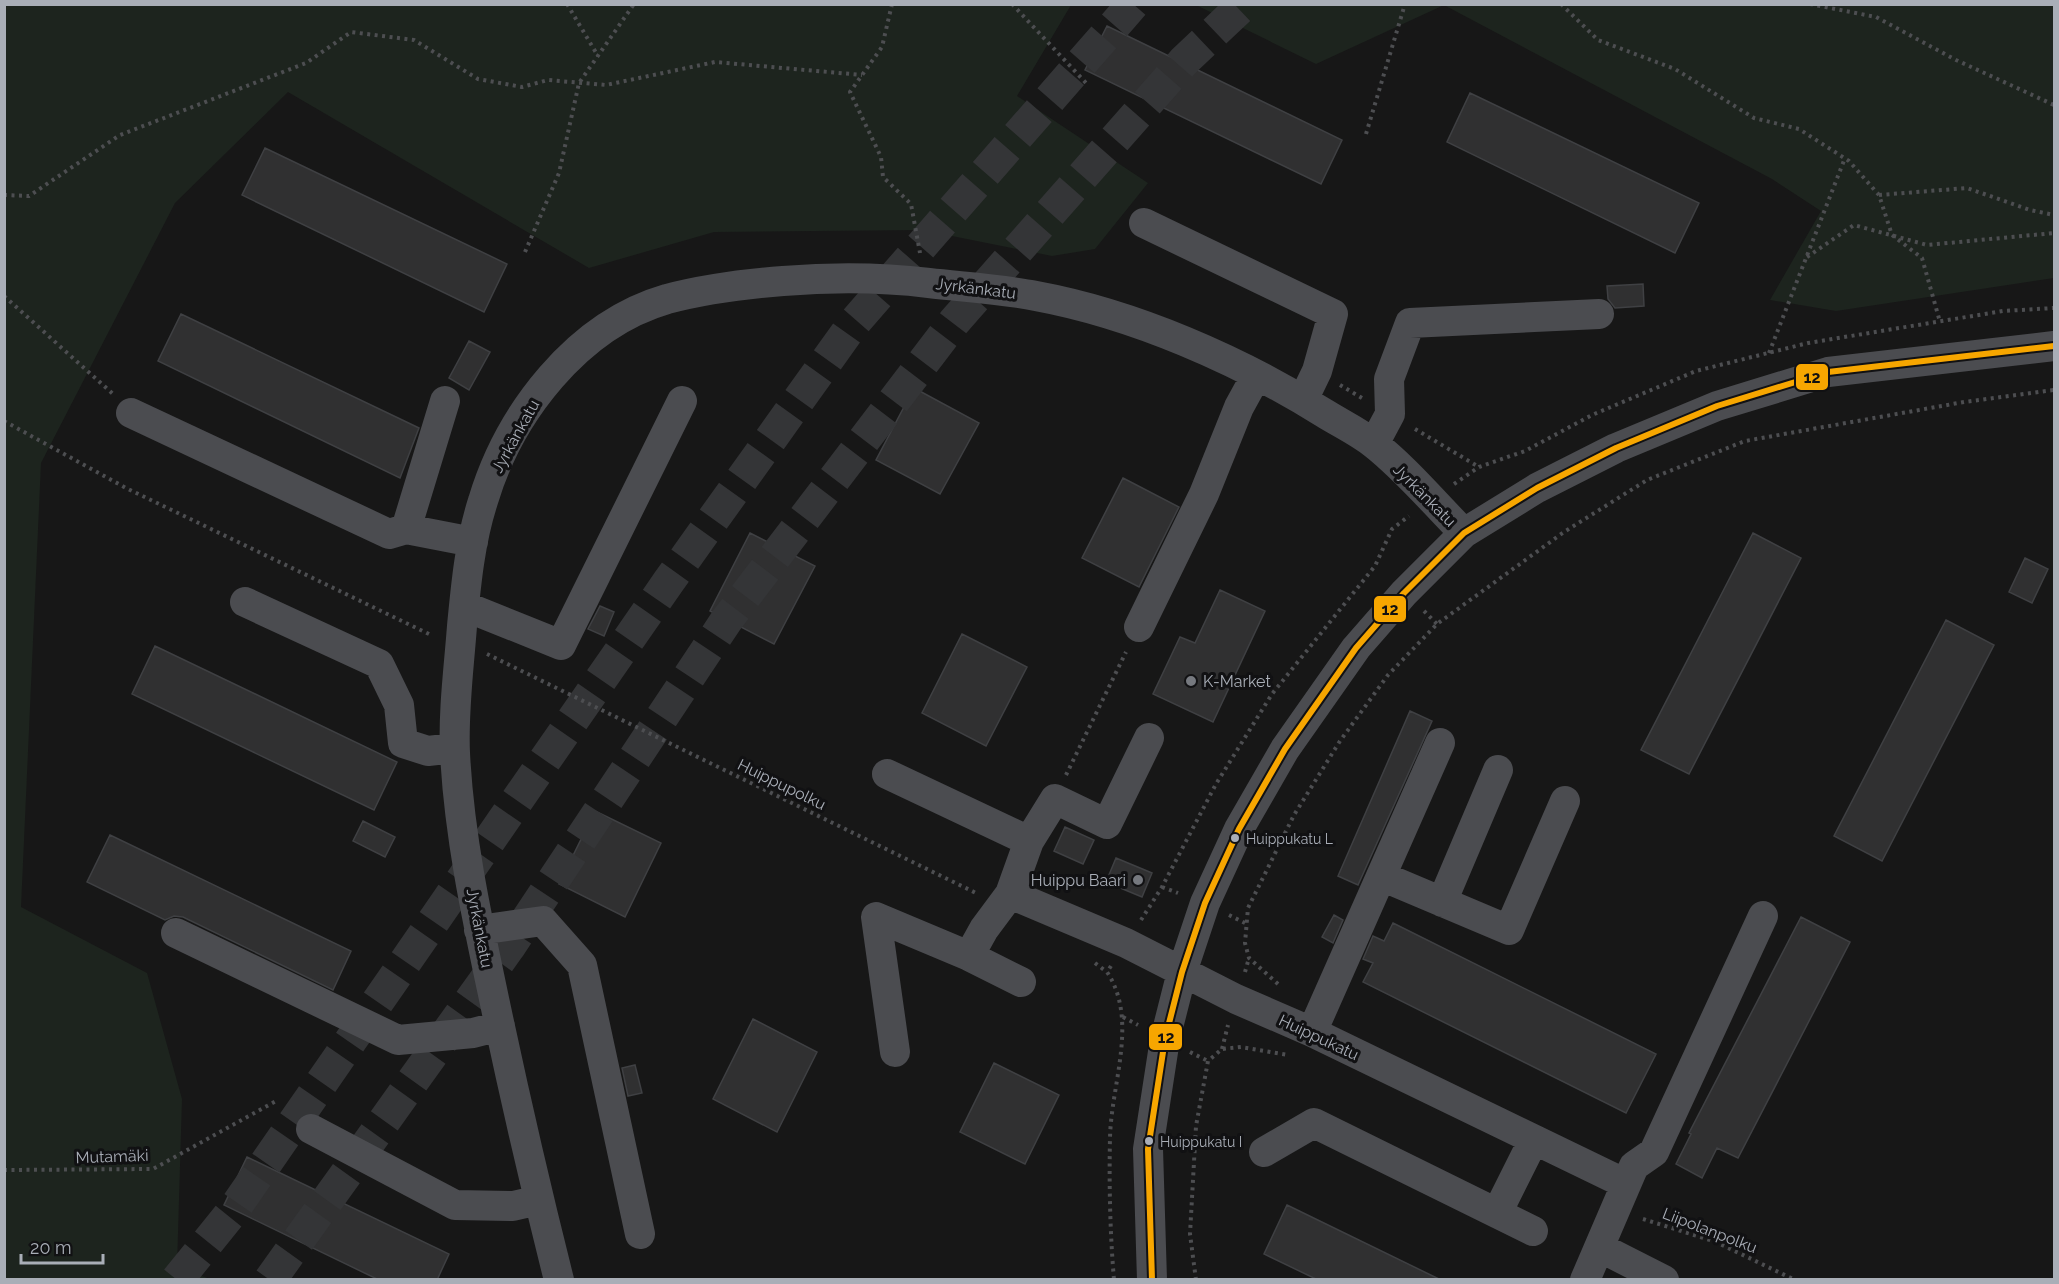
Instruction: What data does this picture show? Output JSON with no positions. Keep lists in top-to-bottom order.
{
  "streets": {
    "street": ["Jyrkänkatu", "Huippukatu"],
    "path": ["Huippupolku", "Mutamäki", "Liipolanpolku"]
  },
  "crossings": [
    ["Jyrkänkatu", "Huippupolku"],
    ["Huippupolku", "Huippukatu"]
  ],
  "places": [
    "K-Market",
    "Huippukatu L",
    "Huippu Baari",
    "Huippukatu I"
  ],
  "lines": ["transit line 12"],
  "scale_bar": "20 m"
}
